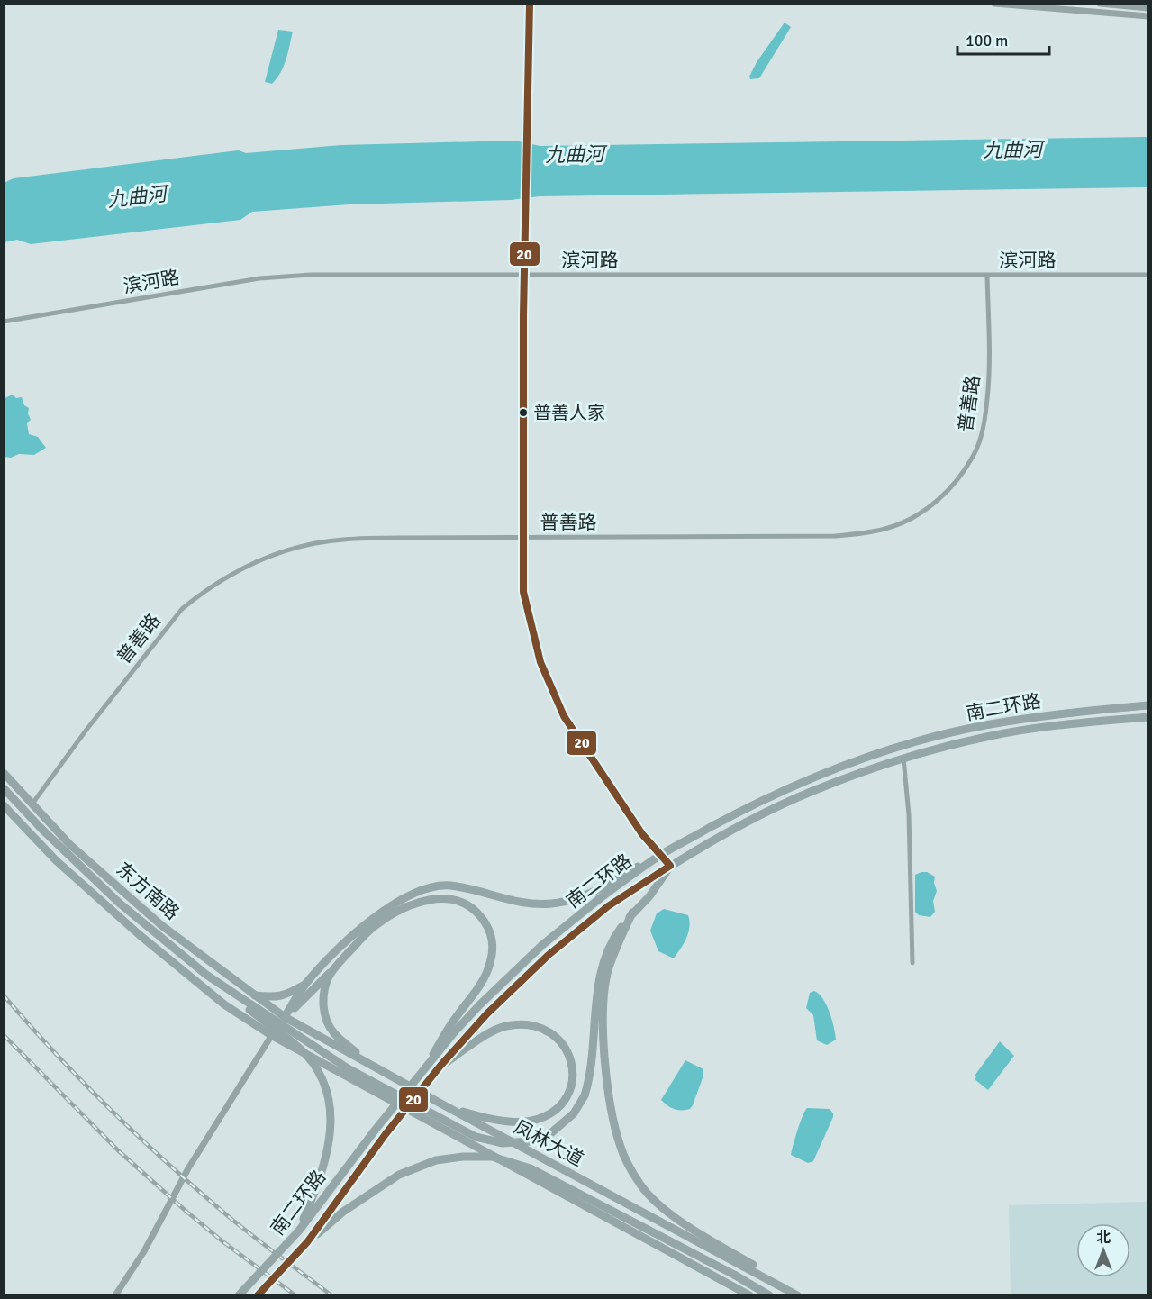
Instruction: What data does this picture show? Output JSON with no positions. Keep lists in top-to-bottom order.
{
  "streets": {
    "main road": ["南二环路", "东方南路", "凤林大道"],
    "street": ["滨河路", "普善路"]
  },
  "crossings": [
    ["滨河路", "普善路"],
    ["普善路", "东方南路"],
    ["东方南路", "凤林大道"]
  ],
  "water": ["九曲河"],
  "places": ["普善人家"],
  "lines": ["transit line 20"],
  "scale_bar": "100 m",
  "north": "top"
}
